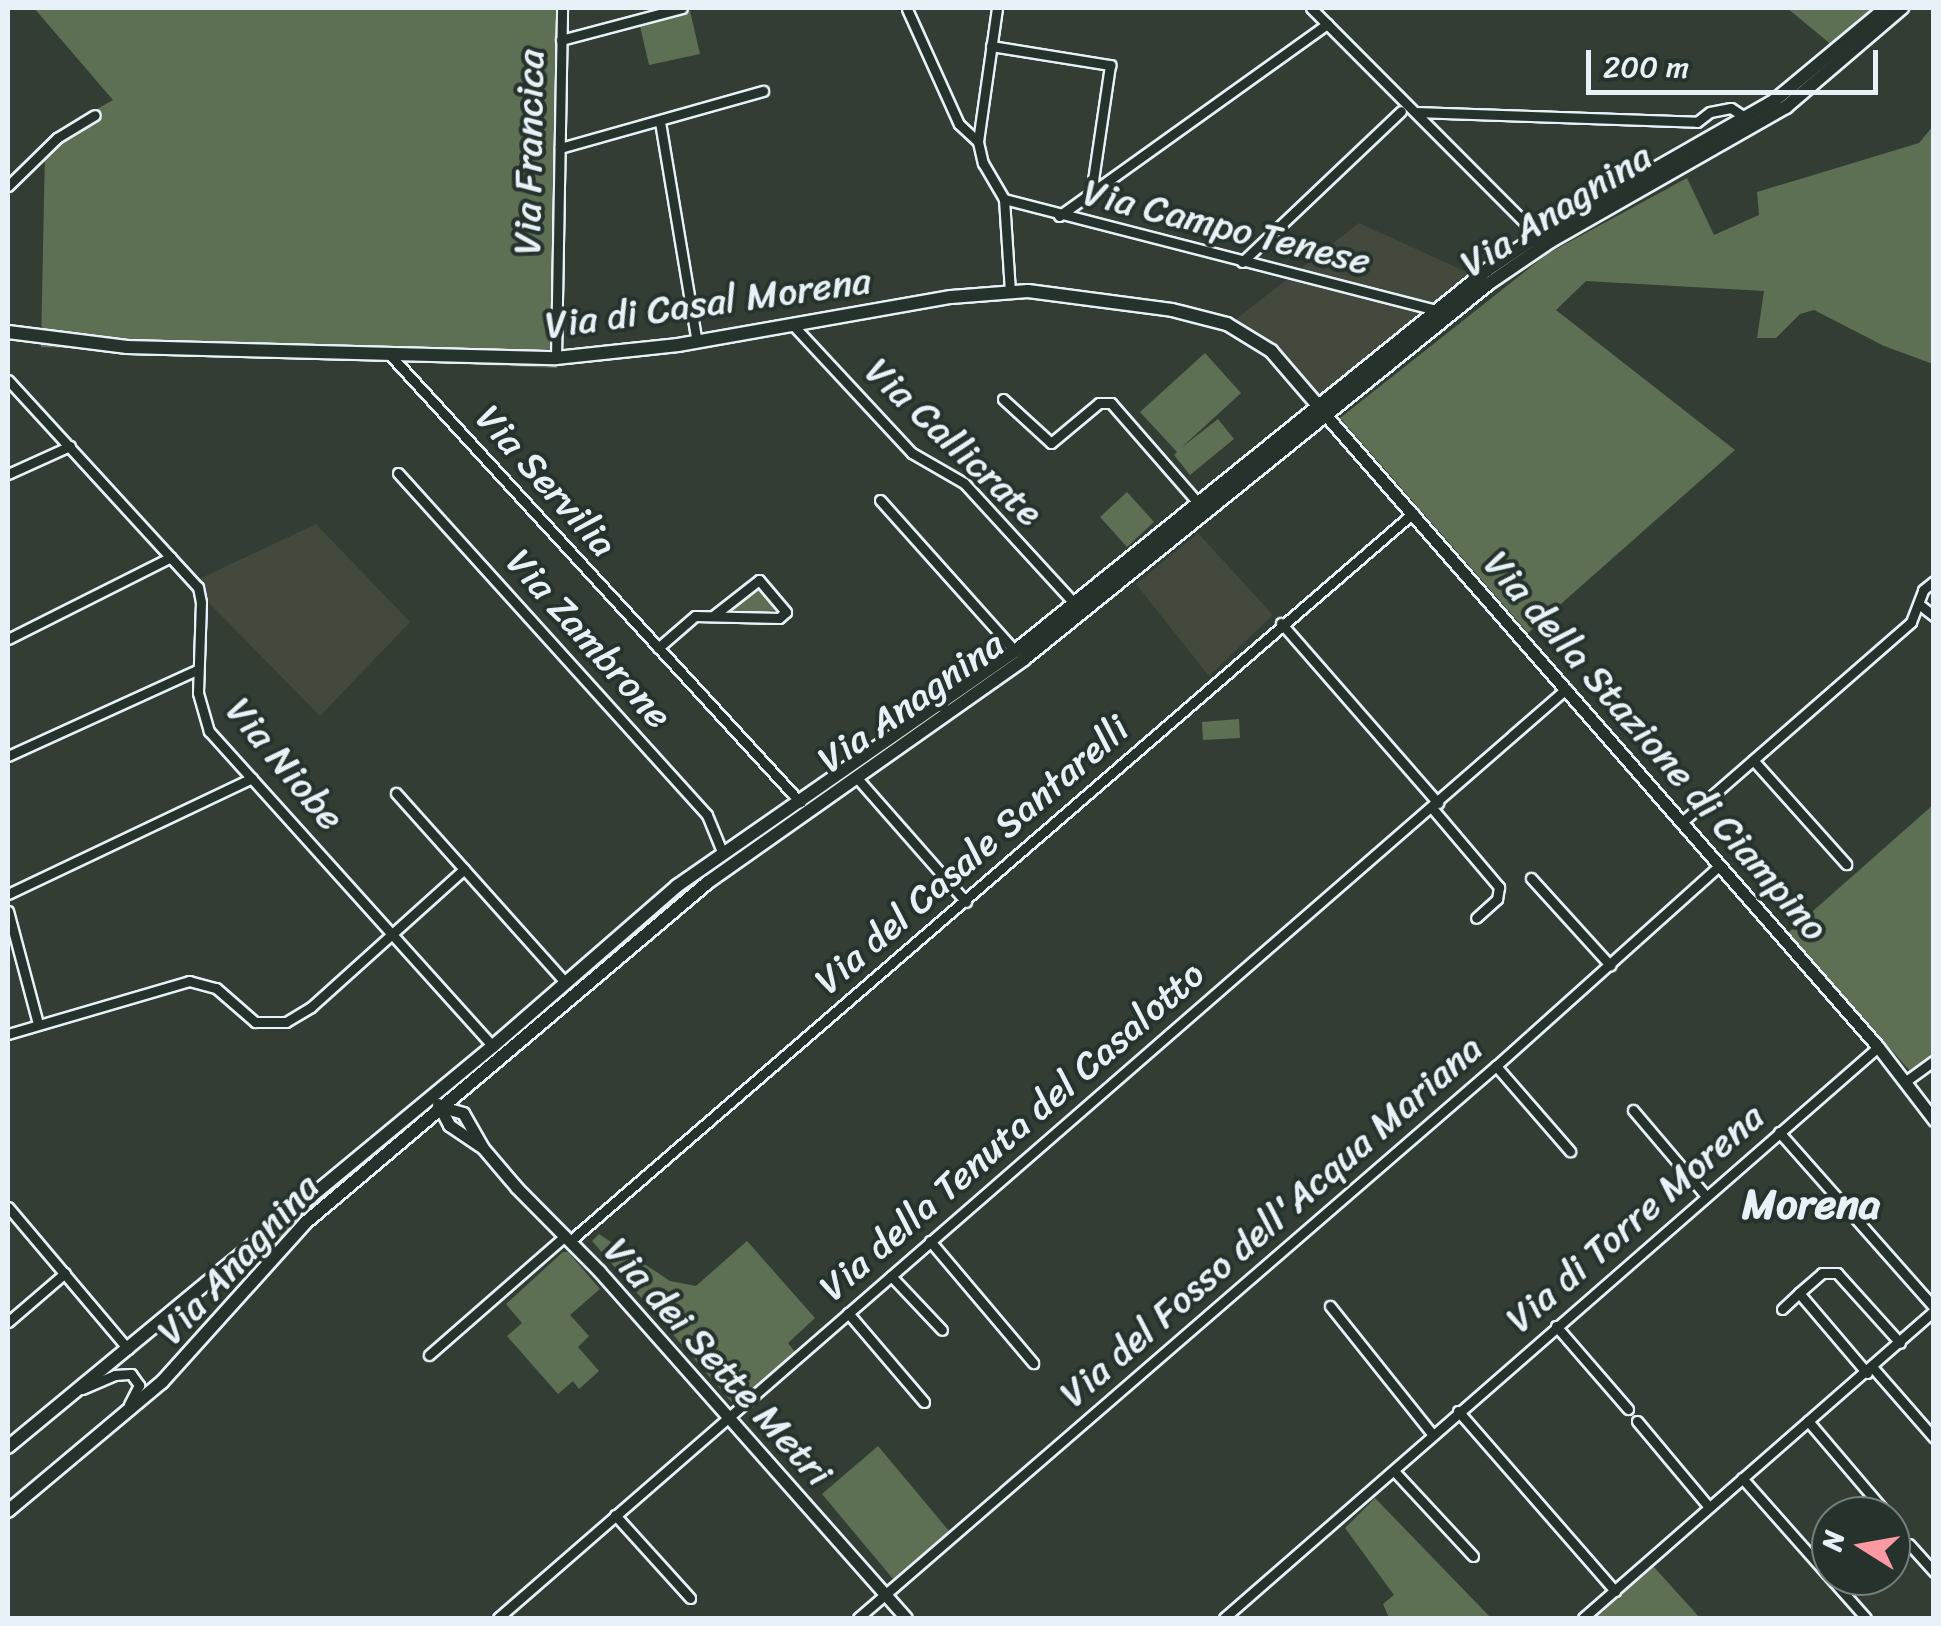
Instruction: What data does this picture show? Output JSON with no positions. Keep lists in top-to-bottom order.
{
  "streets": {
    "main road": ["Via Anagnina", "Via di Casal Morena"],
    "street": [
      "Via Francica",
      "Via Campo Tenese",
      "Via Callicrate",
      "Via Servilia",
      "Via Zambrone",
      "Via della Stazione di Ciampino",
      "Via Niobe",
      "Via del Casale Santarelli",
      "Via della Tenuta del Casalotto",
      "Via di Torre Morena",
      "Via del Fosso dell'Acqua Mariana",
      "Via dei Sette Metri"
    ]
  },
  "crossings": [
    ["Via Francica", "Via di Casal Morena"],
    ["Via Anagnina", "Via Campo Tenese"],
    ["Via Anagnina", "Via di Casal Morena"],
    ["Via Anagnina", "Via Callicrate"],
    ["Via Anagnina", "Via Servilia"],
    ["Via Anagnina", "Via Zambrone"],
    ["Via Anagnina", "Via della Stazione di Ciampino"],
    ["Via Anagnina", "Via Niobe"],
    ["Via Anagnina", "Via dei Sette Metri"],
    ["Via di Casal Morena", "Via Callicrate"],
    ["Via di Casal Morena", "Via Servilia"],
    ["Via di Casal Morena", "Via della Stazione di Ciampino"],
    ["Via della Stazione di Ciampino", "Via del Casale Santarelli"],
    ["Via della Stazione di Ciampino", "Via della Tenuta del Casalotto"],
    ["Via della Stazione di Ciampino", "Via di Torre Morena"],
    ["Via della Stazione di Ciampino", "Via del Fosso dell'Acqua Mariana"],
    ["Via del Casale Santarelli", "Via dei Sette Metri"],
    ["Via della Tenuta del Casalotto", "Via dei Sette Metri"],
    ["Via del Fosso dell'Acqua Mariana", "Via dei Sette Metri"]
  ],
  "districts": ["Morena"],
  "scale_bar": "200 m",
  "north": "left"
}
